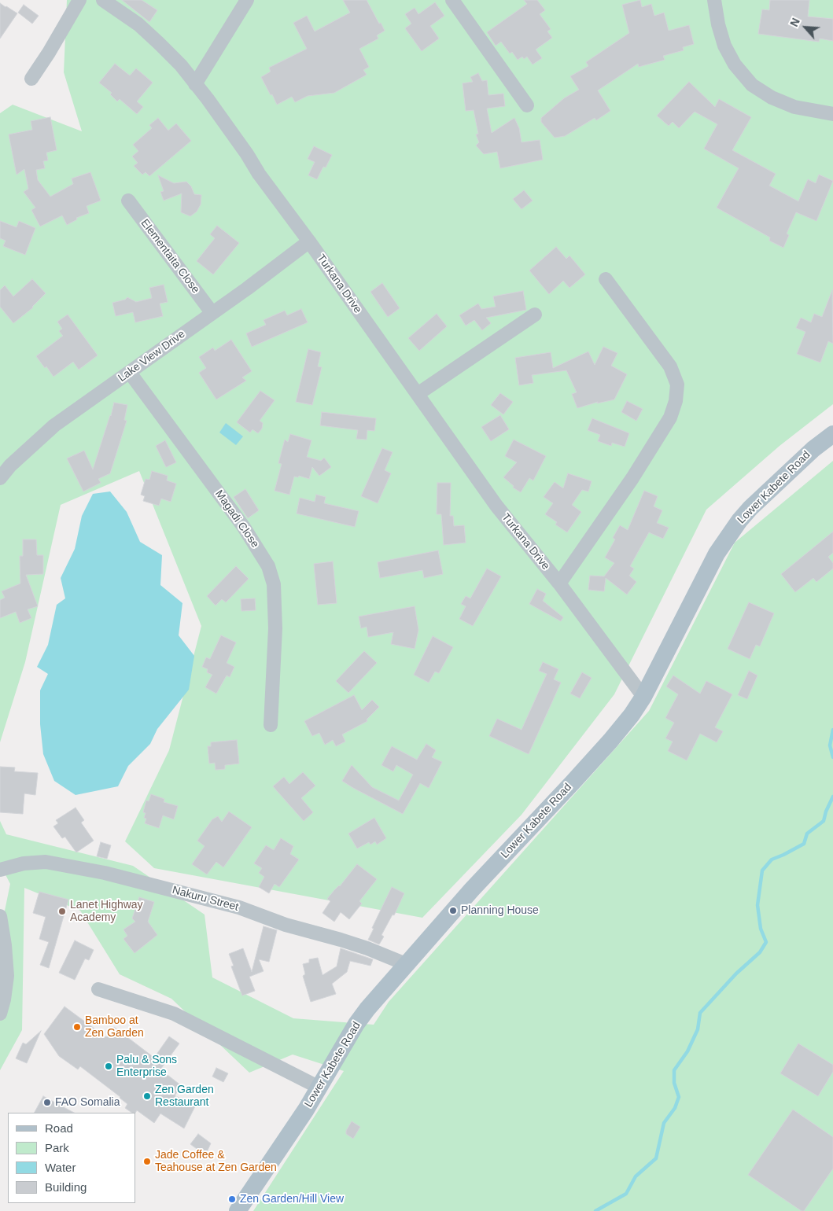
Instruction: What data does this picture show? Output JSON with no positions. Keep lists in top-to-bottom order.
{
  "streets": {
    "main road": ["Lower Kabete Road"],
    "street": [
      "Elementaita Close",
      "Turkana Drive",
      "Lake View Drive",
      "Magadi Close",
      "Nakuru Street"
    ]
  },
  "crossings": [
    ["Elementaita Close", "Lake View Drive"],
    ["Turkana Drive", "Lake View Drive"],
    ["Turkana Drive", "Lower Kabete Road"],
    ["Lake View Drive", "Magadi Close"],
    ["Lower Kabete Road", "Nakuru Street"]
  ],
  "places": [
    "Planning House",
    "Lanet Highway Academy",
    "Bamboo at Zen Garden",
    "Palu & Sons Enterprise",
    "Zen Garden Restaurant",
    "FAO Somalia",
    "Jade Coffee & Teahouse at Zen Garden",
    "Zen Garden/Hill View"
  ],
  "legend": [
    "Road",
    "Park",
    "Water",
    "Building"
  ],
  "north": "top left"
}
